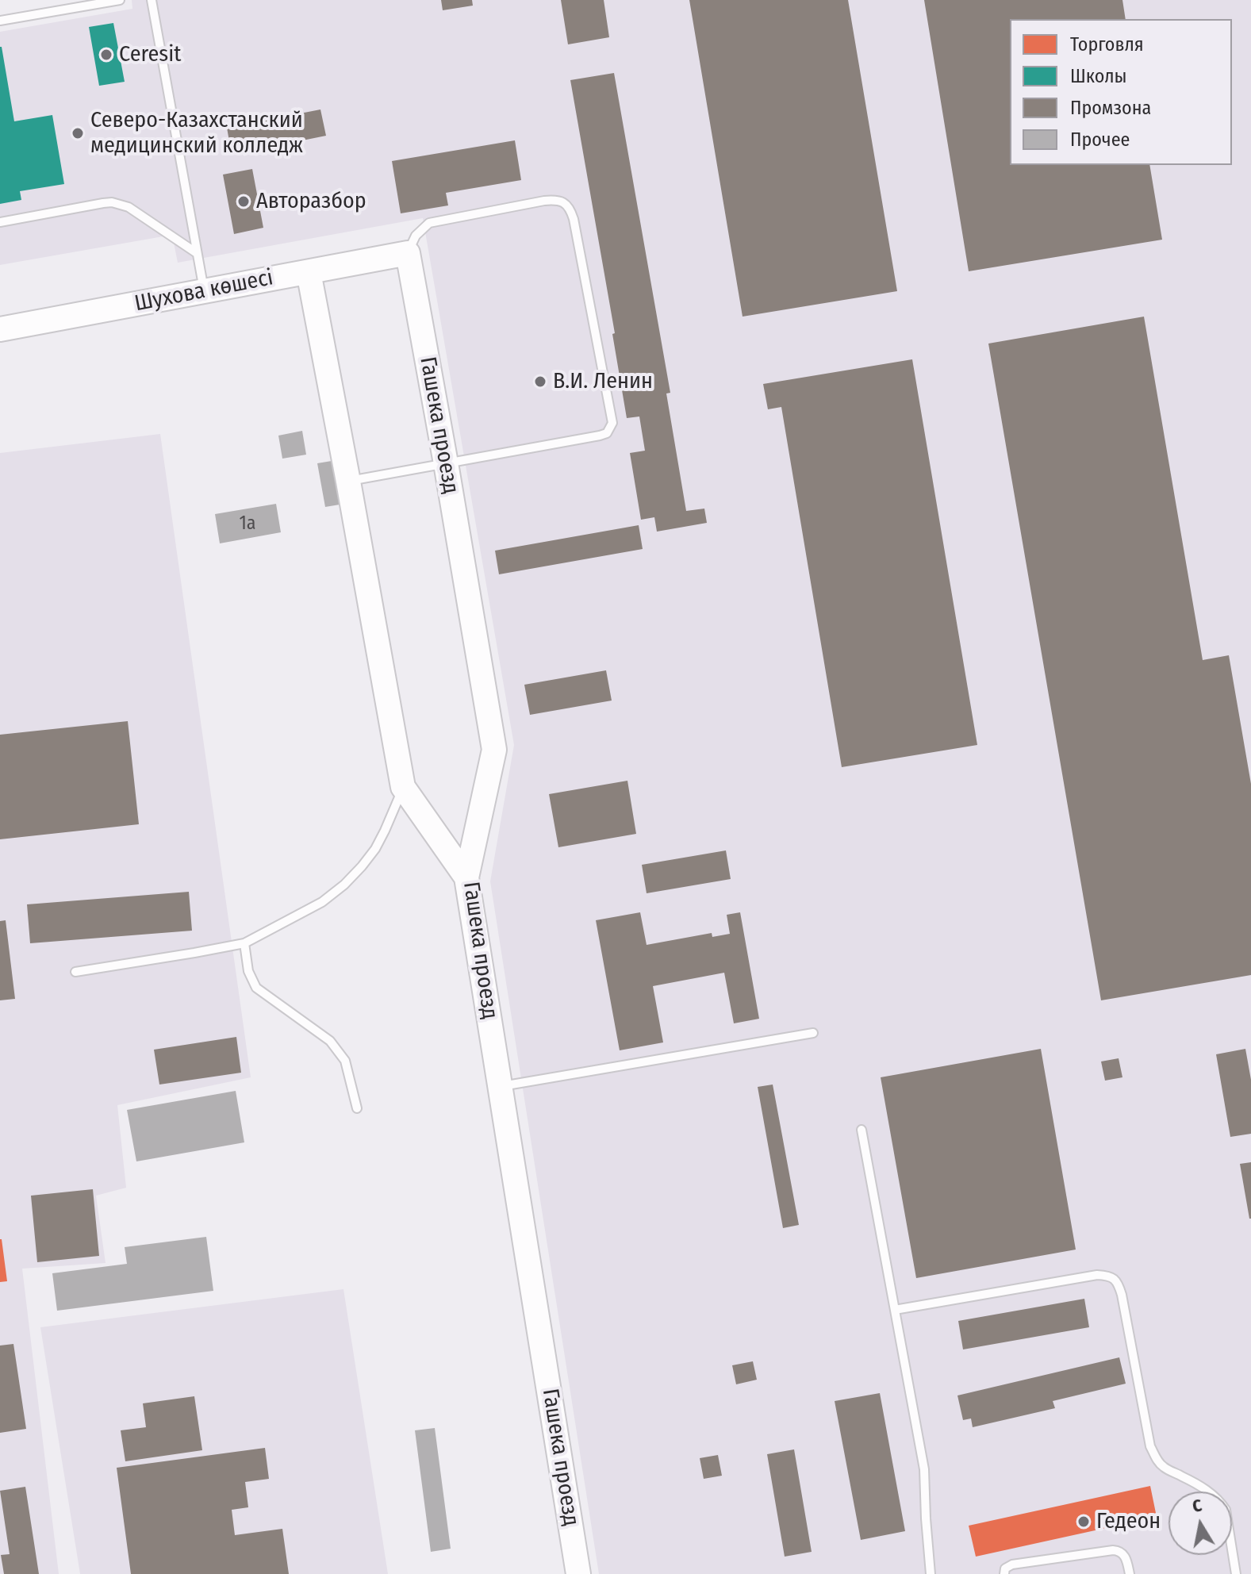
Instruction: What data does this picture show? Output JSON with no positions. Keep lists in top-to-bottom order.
{
  "streets": {
    "street": ["Шухова көшесі", "Гашека проезд"]
  },
  "crossings": [
    ["Шухова көшесі", "Гашека проезд"]
  ],
  "places": [
    "Ceresit",
    "Северо-Казахстанский медицинский колледж",
    "Авторазбор",
    "В.И. Ленин",
    "Гедеон"
  ],
  "house_numbers": ["1а"],
  "legend": [
    "Торговля",
    "Школы",
    "Промзона",
    "Прочее"
  ],
  "north": "top"
}
